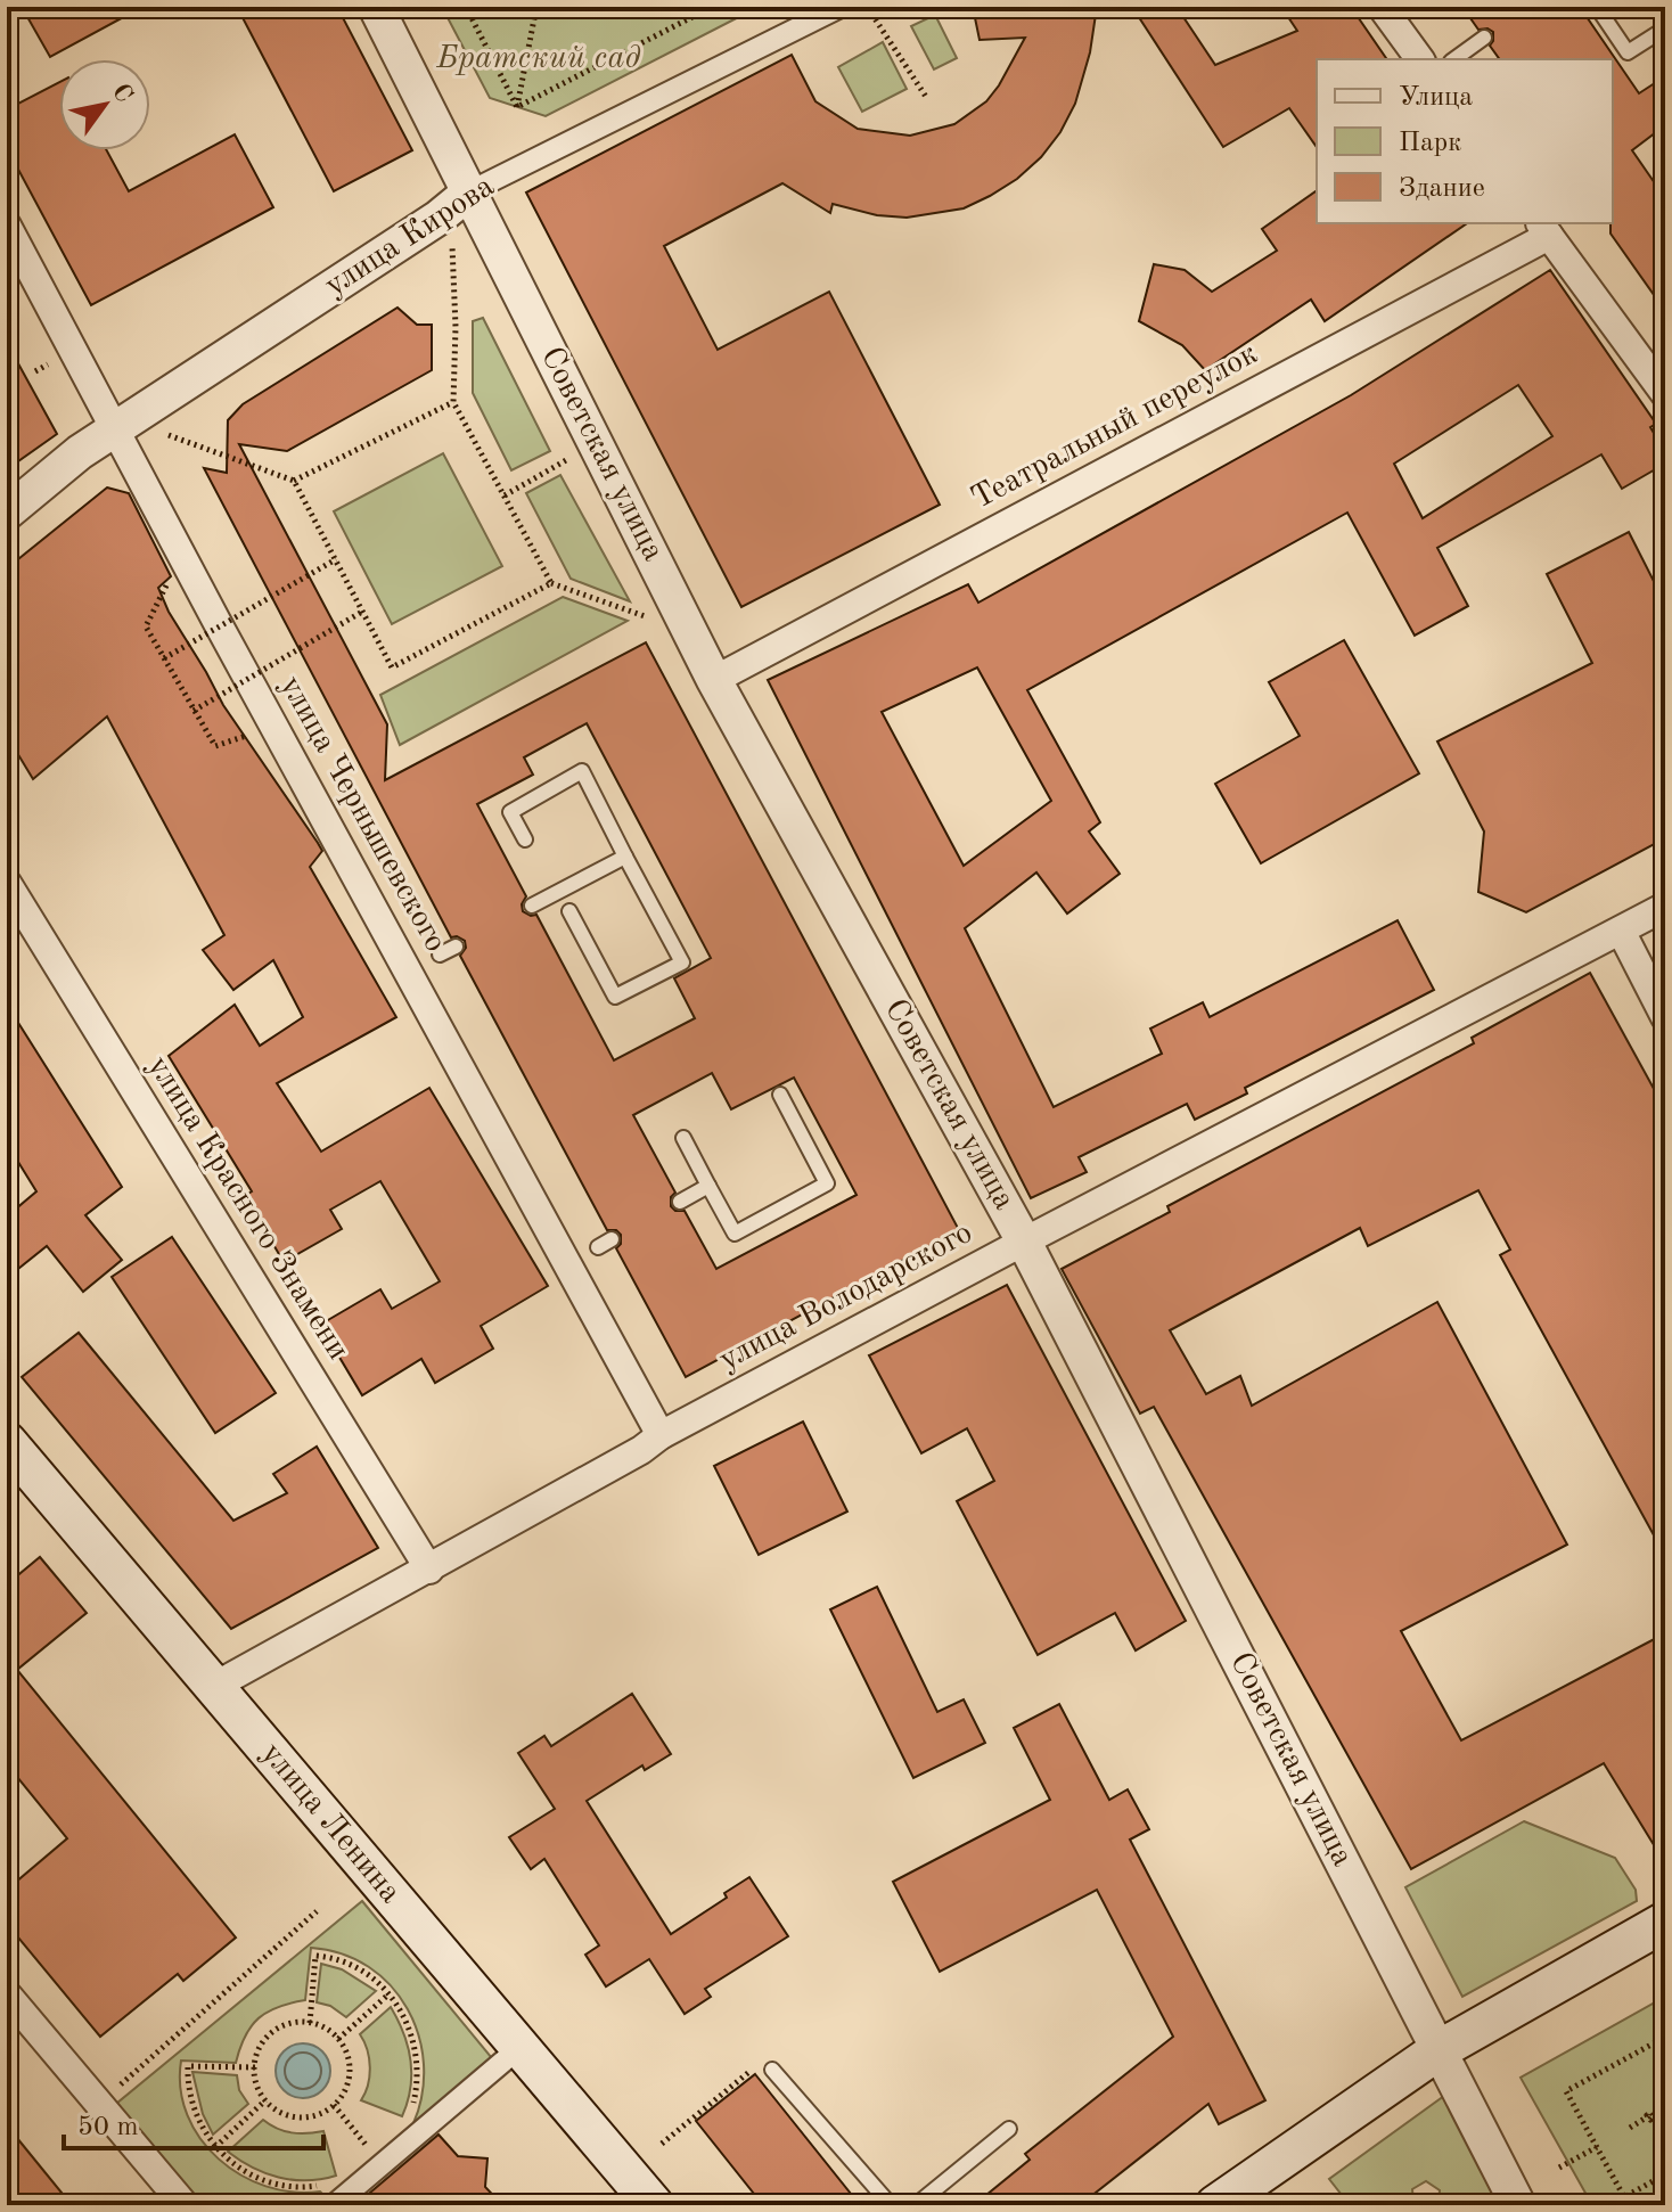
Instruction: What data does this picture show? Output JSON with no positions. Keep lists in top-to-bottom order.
{
  "streets": {
    "main road": ["улица Ленина"],
    "street": [
      "улица Кирова",
      "Театральный переулок",
      "Советская улица",
      "улица Чернышевского",
      "улица Красного Знамени",
      "улица Володарского"
    ]
  },
  "crossings": [
    ["улица Кирова", "Советская улица"],
    ["улица Кирова", "улица Чернышевского"],
    ["Театральный переулок", "Советская улица"],
    ["Советская улица", "улица Володарского"],
    ["улица Чернышевского", "улица Володарского"],
    ["улица Красного Знамени", "улица Володарского"],
    ["улица Володарского", "улица Ленина"]
  ],
  "parks": ["Братский сад"],
  "legend": ["Улица", "Парк", "Здание"],
  "scale_bar": "50 m",
  "north": "top right"
}
